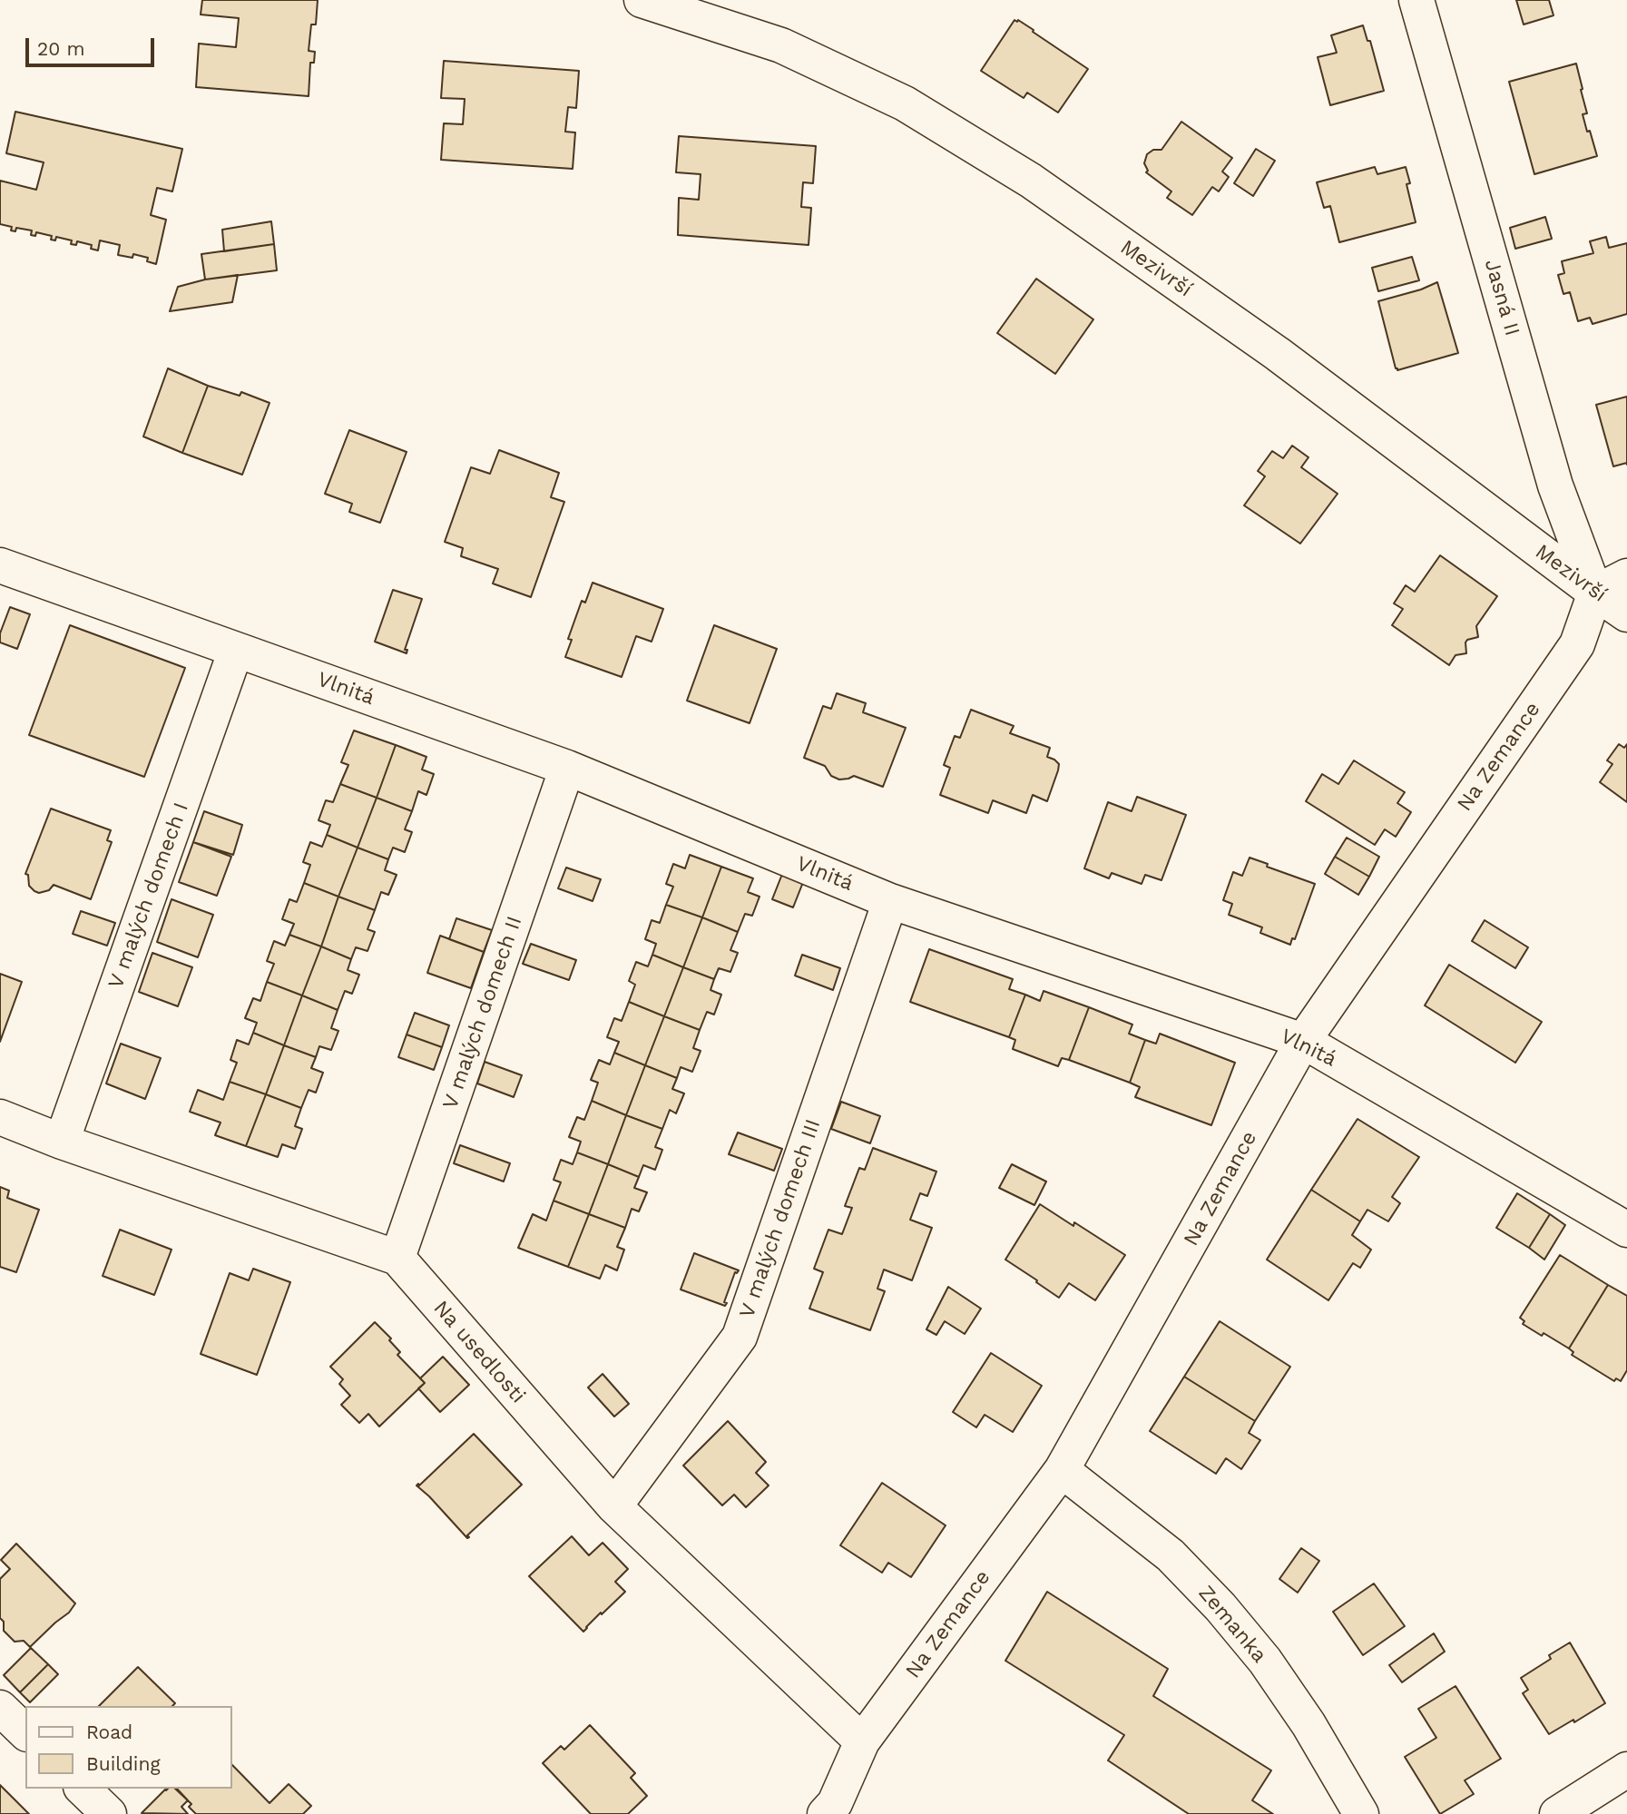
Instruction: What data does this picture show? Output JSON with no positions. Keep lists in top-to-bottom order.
{
  "streets": {
    "street": [
      "Mezivrší",
      "Jasná II",
      "Vlnitá",
      "Na Zemance",
      "V malých domech I",
      "V malých domech II",
      "V malých domech III",
      "Na usedlosti",
      "Zemanka"
    ]
  },
  "crossings": [
    ["Mezivrší", "Jasná II"],
    ["Mezivrší", "Na Zemance"],
    ["Jasná II", "Na Zemance"],
    ["Vlnitá", "Na Zemance"],
    ["Vlnitá", "V malých domech I"],
    ["Vlnitá", "V malých domech II"],
    ["Vlnitá", "V malých domech III"],
    ["Na Zemance", "Na usedlosti"],
    ["Na Zemance", "Zemanka"],
    ["V malých domech I", "Na usedlosti"],
    ["V malých domech II", "Na usedlosti"],
    ["V malých domech III", "Na usedlosti"]
  ],
  "legend": ["Road", "Building"],
  "scale_bar": "20 m"
}
